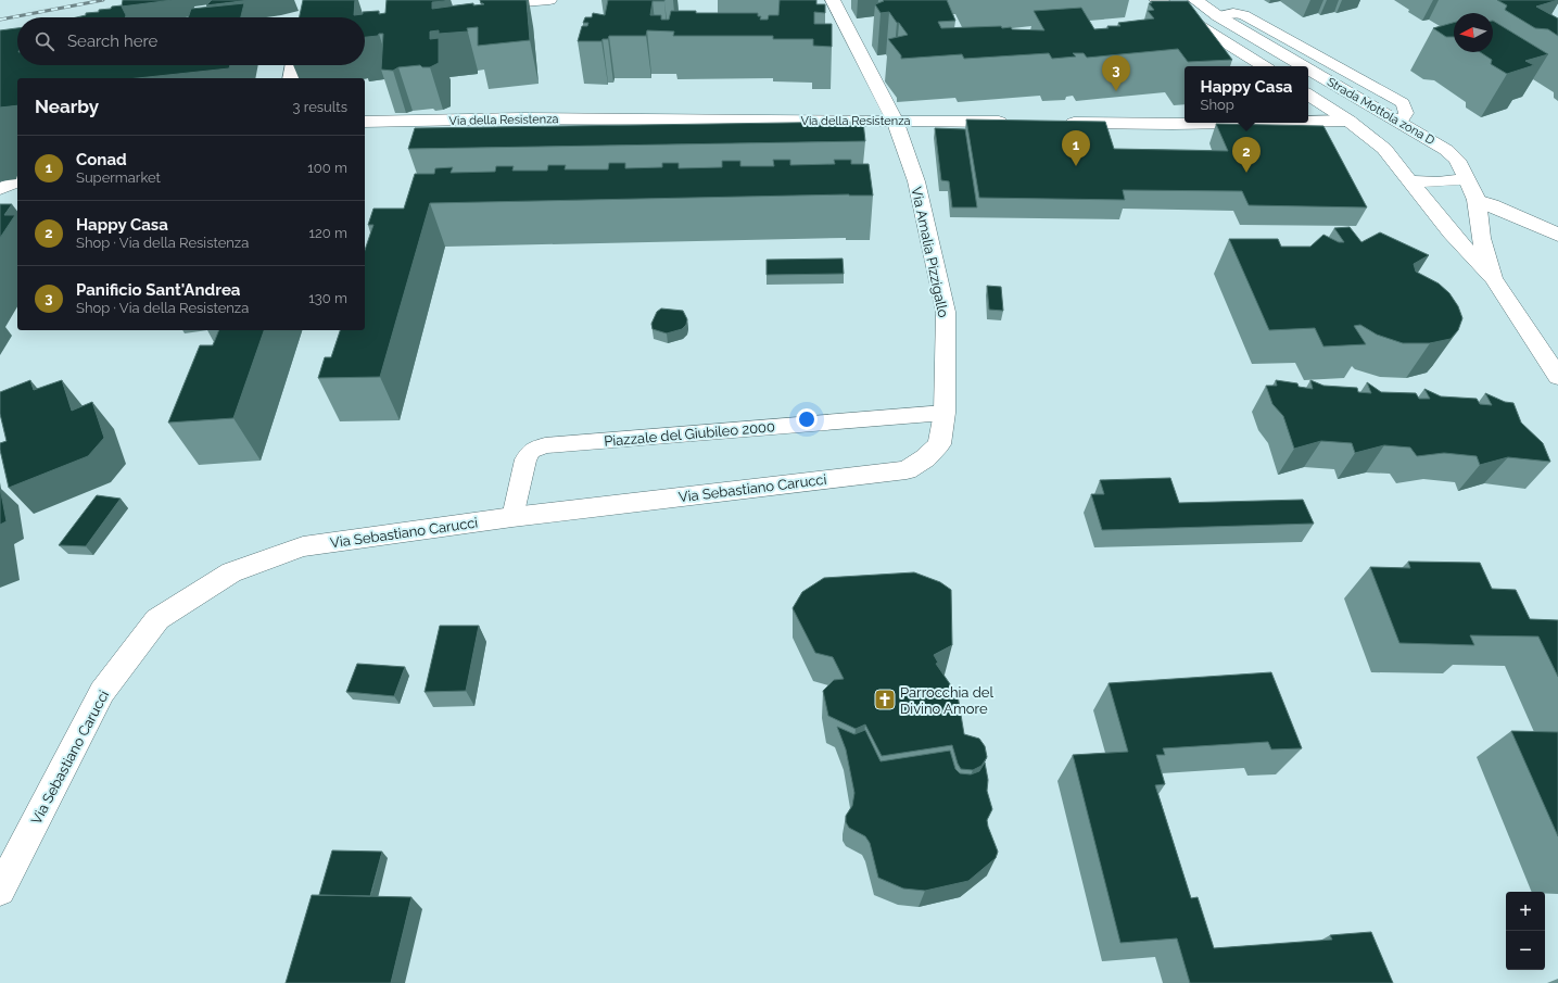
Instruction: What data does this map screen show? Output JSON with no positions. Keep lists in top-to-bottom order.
{
  "streets": {
    "street": [
      "Strada Mottola zona D",
      "Via della Resistenza",
      "Via Amalia Pizzigallo",
      "Via Sebastiano Carucci"
    ],
    "lane": ["Piazzale del Giubileo 2000"]
  },
  "crossings": [
    ["Via della Resistenza", "Via Amalia Pizzigallo"],
    ["Via Amalia Pizzigallo", "Piazzale del Giubileo 2000"],
    ["Via Amalia Pizzigallo", "Via Sebastiano Carucci"],
    ["Piazzale del Giubileo 2000", "Via Sebastiano Carucci"]
  ],
  "places": {
    "church": ["Parrocchia del Divino Amore"]
  },
  "north": "left",
  "page": {
    "search": "Search here",
    "pins": ["3", "1", "2"],
    "popup": ["Happy Casa", "Shop"],
    "heading": ["Nearby", "3 results"],
    "list": [
      {
        "mark": "1",
        "name": "Conad",
        "note": "Supermarket",
        "value": "100 m"
      },
      {
        "mark": "2",
        "name": "Happy Casa",
        "note": "Shop · Via della Resistenza",
        "value": "120 m"
      },
      {
        "mark": "3",
        "name": "Panificio Sant'Andrea",
        "note": "Shop · Via della Resistenza",
        "value": "130 m"
      }
    ],
    "map_buttons": ["+", "−"]
  }
}
